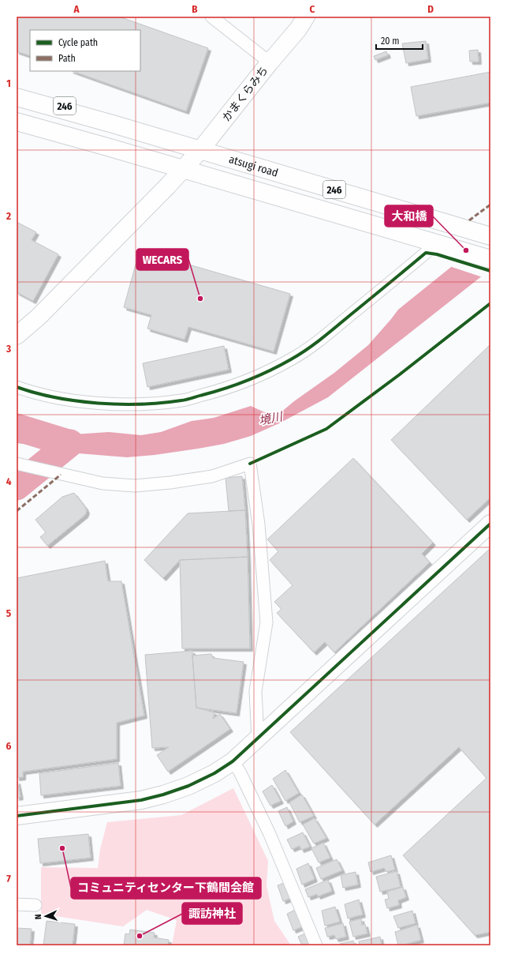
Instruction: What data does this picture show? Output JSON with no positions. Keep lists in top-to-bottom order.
{
  "streets": {
    "main road": ["かまくらみち", "246", "atsugi road"]
  },
  "crossings": [
    ["かまくらみち", "atsugi road"],
    ["246", "atsugi road"]
  ],
  "water": ["境川"],
  "places": [
    "大和橋",
    "WECARS",
    "コミュニティセンター下鶴間会館",
    "諏訪神社"
  ],
  "legend": ["Cycle path", "Path"],
  "scale_bar": "20 m",
  "north": "left",
  "grid": {
    "columns": [
      "A",
      "B",
      "C",
      "D"
    ],
    "rows": [
      "1",
      "2",
      "3",
      "4",
      "5",
      "6",
      "7"
    ]
  }
}
